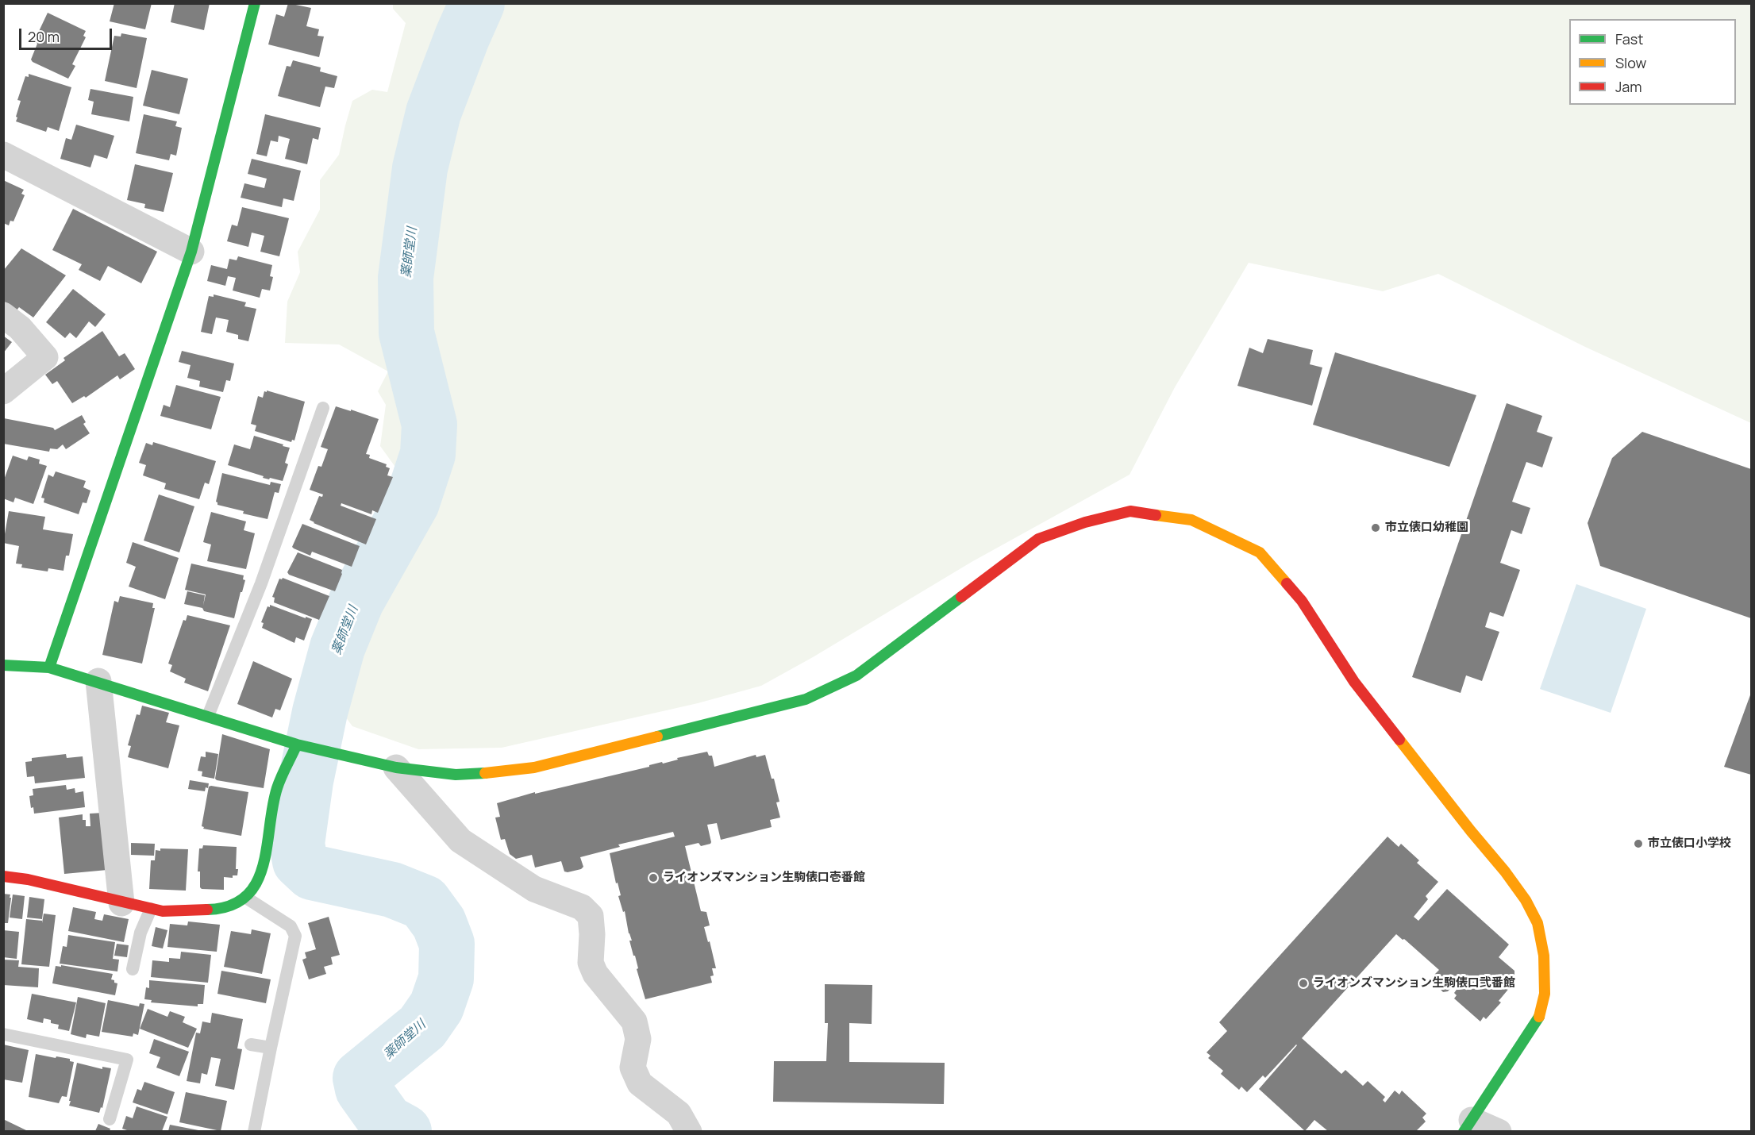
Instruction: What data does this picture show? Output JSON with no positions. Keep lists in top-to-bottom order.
{
  "water": ["薬師堂川"],
  "places": [
    "市立俵口幼稚園",
    "市立俵口小学校",
    "ライオンズマンション生駒俵口壱番館",
    "ライオンズマンション生駒俵口弐番館"
  ],
  "legend": ["Fast", "Slow", "Jam"],
  "scale_bar": "20 m"
}
